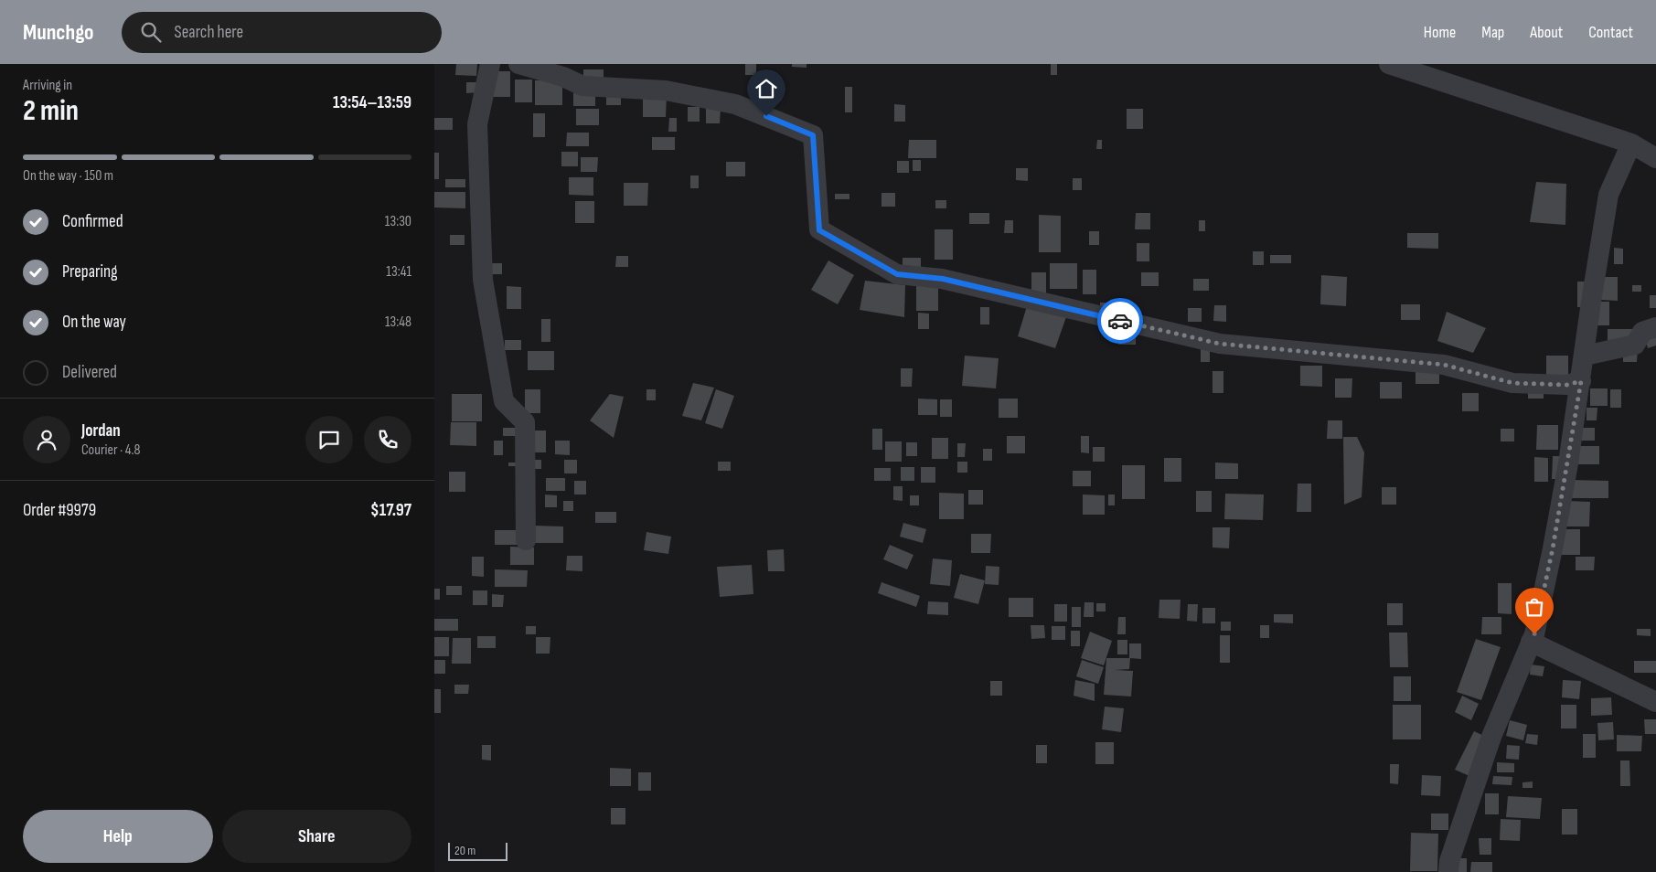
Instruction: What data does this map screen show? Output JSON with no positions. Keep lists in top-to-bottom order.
{
  "scale_bar": "20 m",
  "page": {
    "header": "Munchgo",
    "search": "Search here",
    "nav": [
      "Home",
      "Map",
      "About",
      "Contact"
    ],
    "heading": ["2 min", "Arriving in", "13:54–13:59"],
    "panel": [
      "Jordan",
      "Courier · 4.8",
      "Order #9979",
      "$17.97"
    ],
    "bar": "On the way · 150 m",
    "list": [
      ["Confirmed", "13:30"],
      ["Preparing", "13:41"],
      ["On the way", "13:48"],
      "Delivered"
    ],
    "buttons": ["Help", "Share"],
    "scale": "20 m"
  }
}
